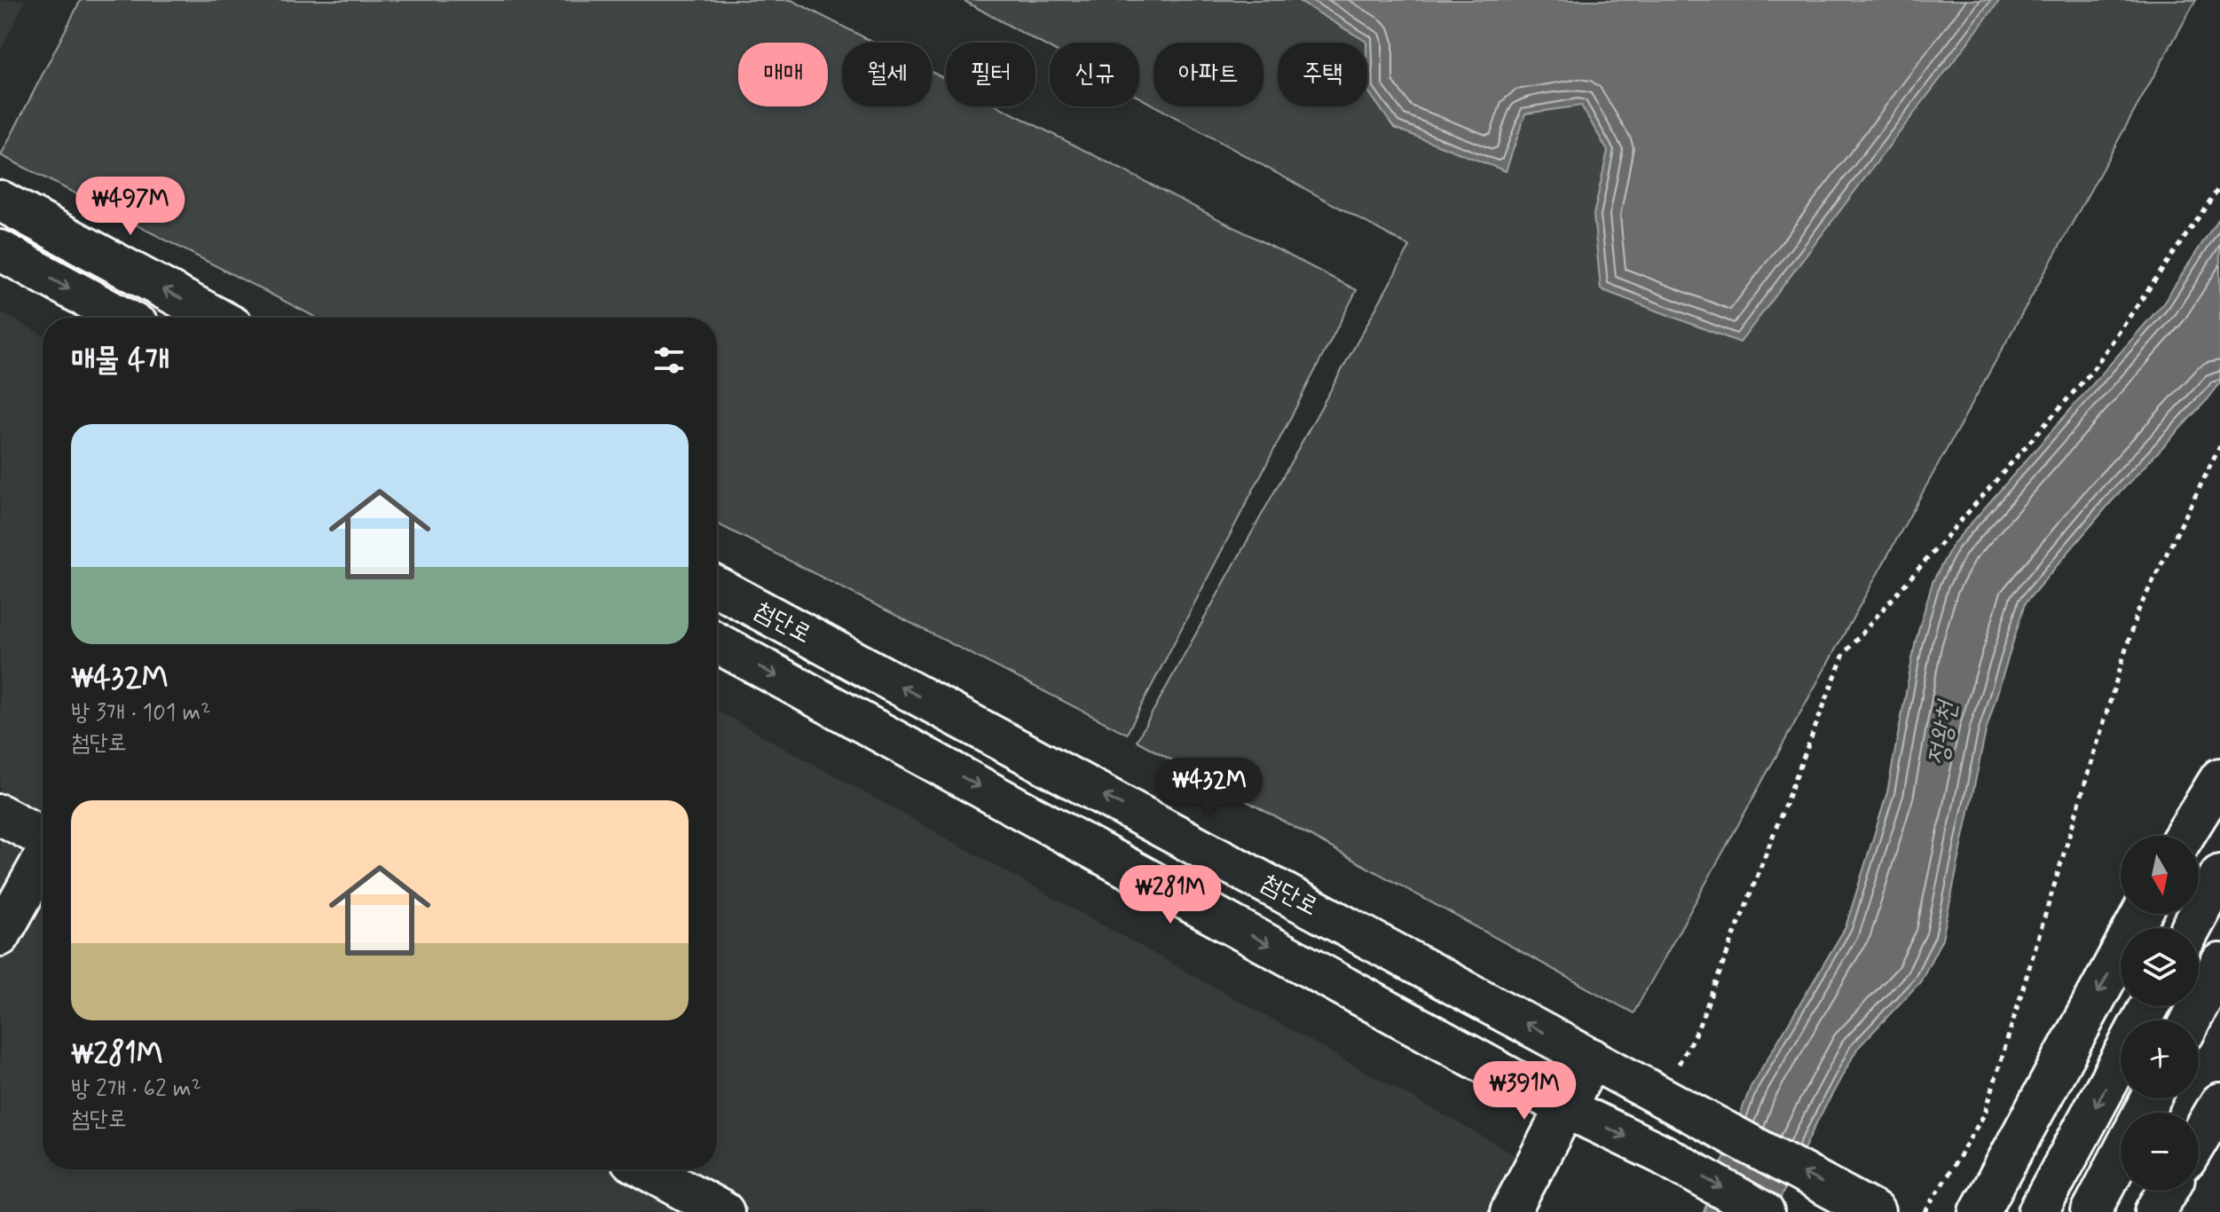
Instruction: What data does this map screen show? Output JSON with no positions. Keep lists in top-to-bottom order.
{
  "streets": {
    "main road": ["첨단로"]
  },
  "water": ["정왕천"],
  "north": "bottom",
  "page": {
    "chip": [
      "매매",
      "월세",
      "필터",
      "신규",
      "아파트",
      "주택"
    ],
    "price": [
      "₩497M",
      "₩432M",
      "₩281M",
      "₩391M"
    ],
    "heading": "매물 4개",
    "list": [
      {
        "name": "₩432M",
        "note": "방 3개 · 101 m² · 첨단로"
      },
      {
        "name": "₩281M",
        "note": "방 2개 · 62 m² · 첨단로"
      }
    ],
    "map_buttons": ["+", "−"]
  }
}
